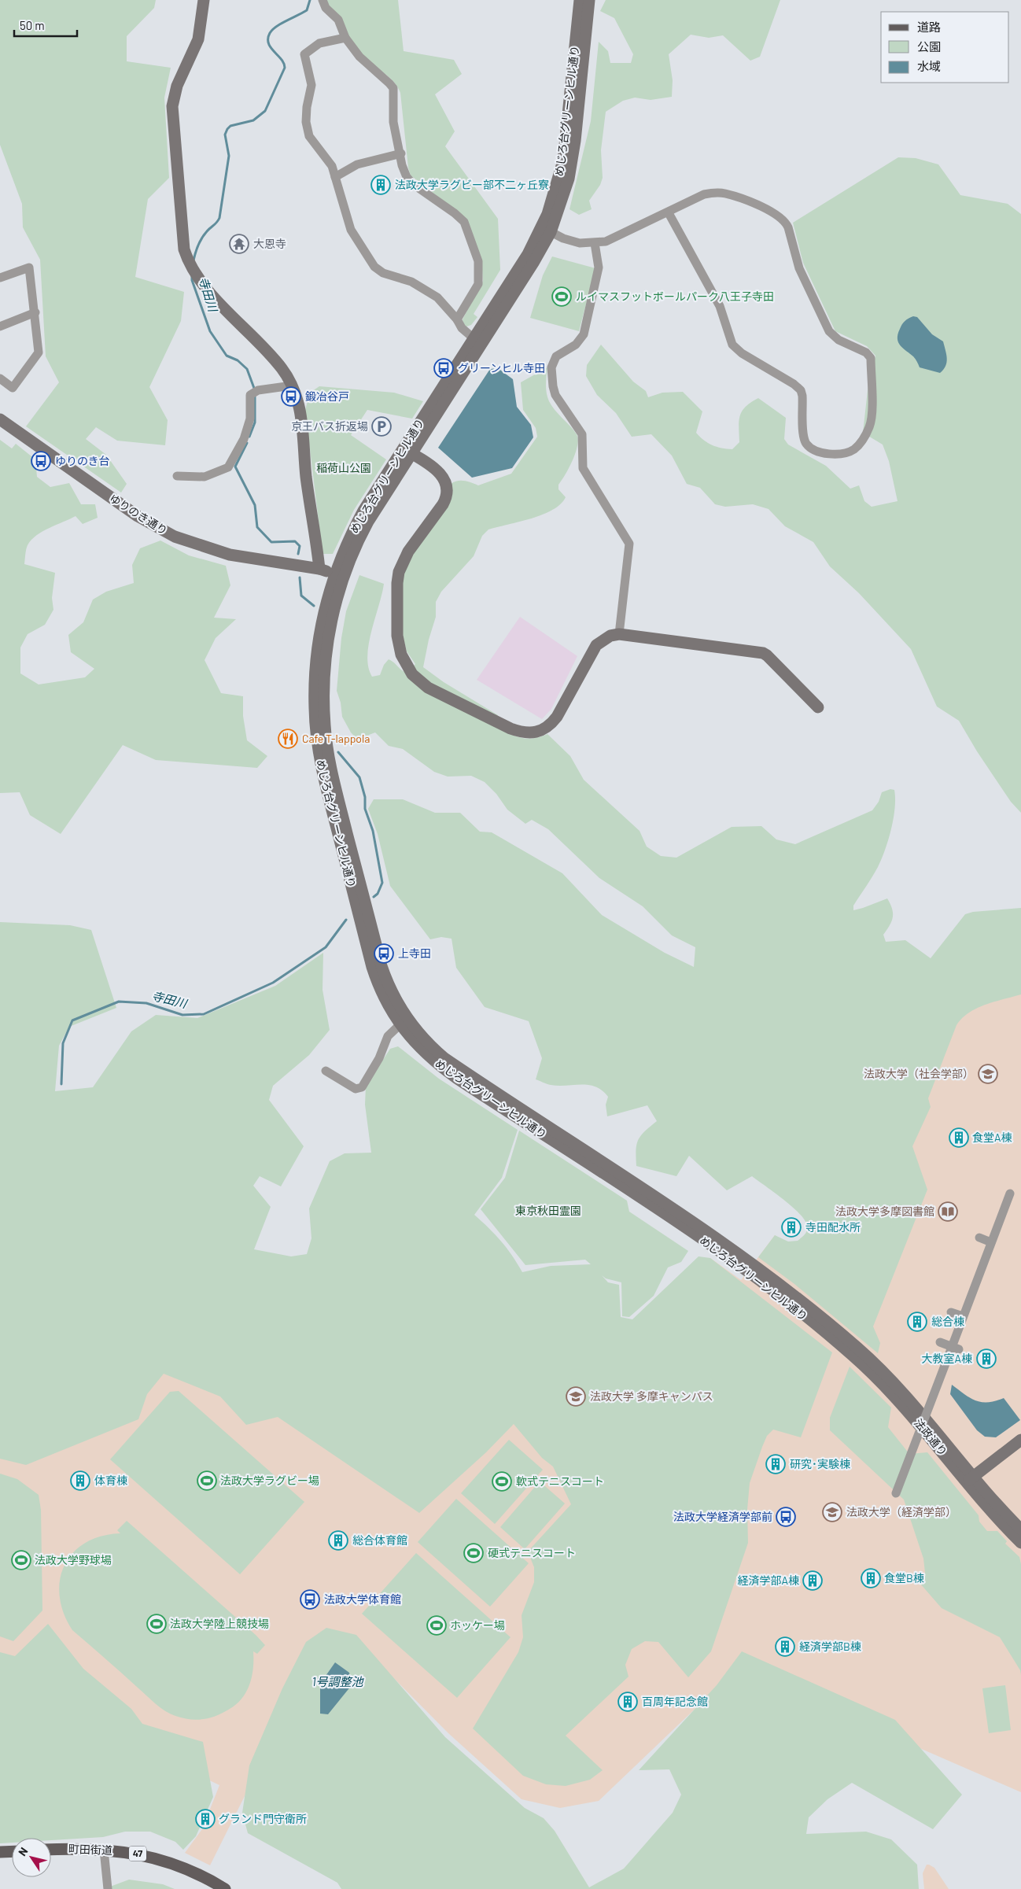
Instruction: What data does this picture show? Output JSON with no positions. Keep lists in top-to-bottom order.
{
  "streets": {
    "main road": ["町田街道", "47"],
    "street": ["めじろ台グリーンヒル通り", "ゆりのき通り", "法政通り"]
  },
  "crossings": [
    ["めじろ台グリーンヒル通り", "ゆりのき通り"],
    ["めじろ台グリーンヒル通り", "法政通り"]
  ],
  "water": ["寺田川", "1号調整池"],
  "parks": ["稲荷山公園", "東京秋田霊園"],
  "places": {
    "building": [
      "法政大学ラグビー部不二ヶ丘寮",
      "食堂A棟",
      "寺田配水所",
      "総合棟",
      "大教室A棟",
      "研究･実験棟",
      "体育棟",
      "総合体育館",
      "食堂B棟",
      "経済学部A棟",
      "経済学部B棟",
      "百周年記念館",
      "グランド門守衛所"
    ],
    "temple": ["大恩寺"],
    "sports": [
      "ルイマスフットボールパーク八王子寺田",
      "法政大学ラグビー場",
      "軟式テニスコート",
      "硬式テニスコート",
      "法政大学野球場",
      "法政大学陸上競技場",
      "ホッケー場"
    ],
    "bus stop": [
      "グリーンヒル寺田",
      "鍛冶谷戸",
      "ゆりのき台",
      "上寺田",
      "法政大学経済学部前",
      "法政大学体育館"
    ],
    "parking": ["京王バス折返場"],
    "restaurant": ["Cafe T-lappola"],
    "school or university": ["法政大学（社会学部）", "法政大学 多摩キャンパス", "法政大学（経済学部）"],
    "library": ["法政大学多摩図書館"]
  },
  "legend": ["道路", "公園", "水域"],
  "scale_bar": "50 m",
  "north": "top left"
}
